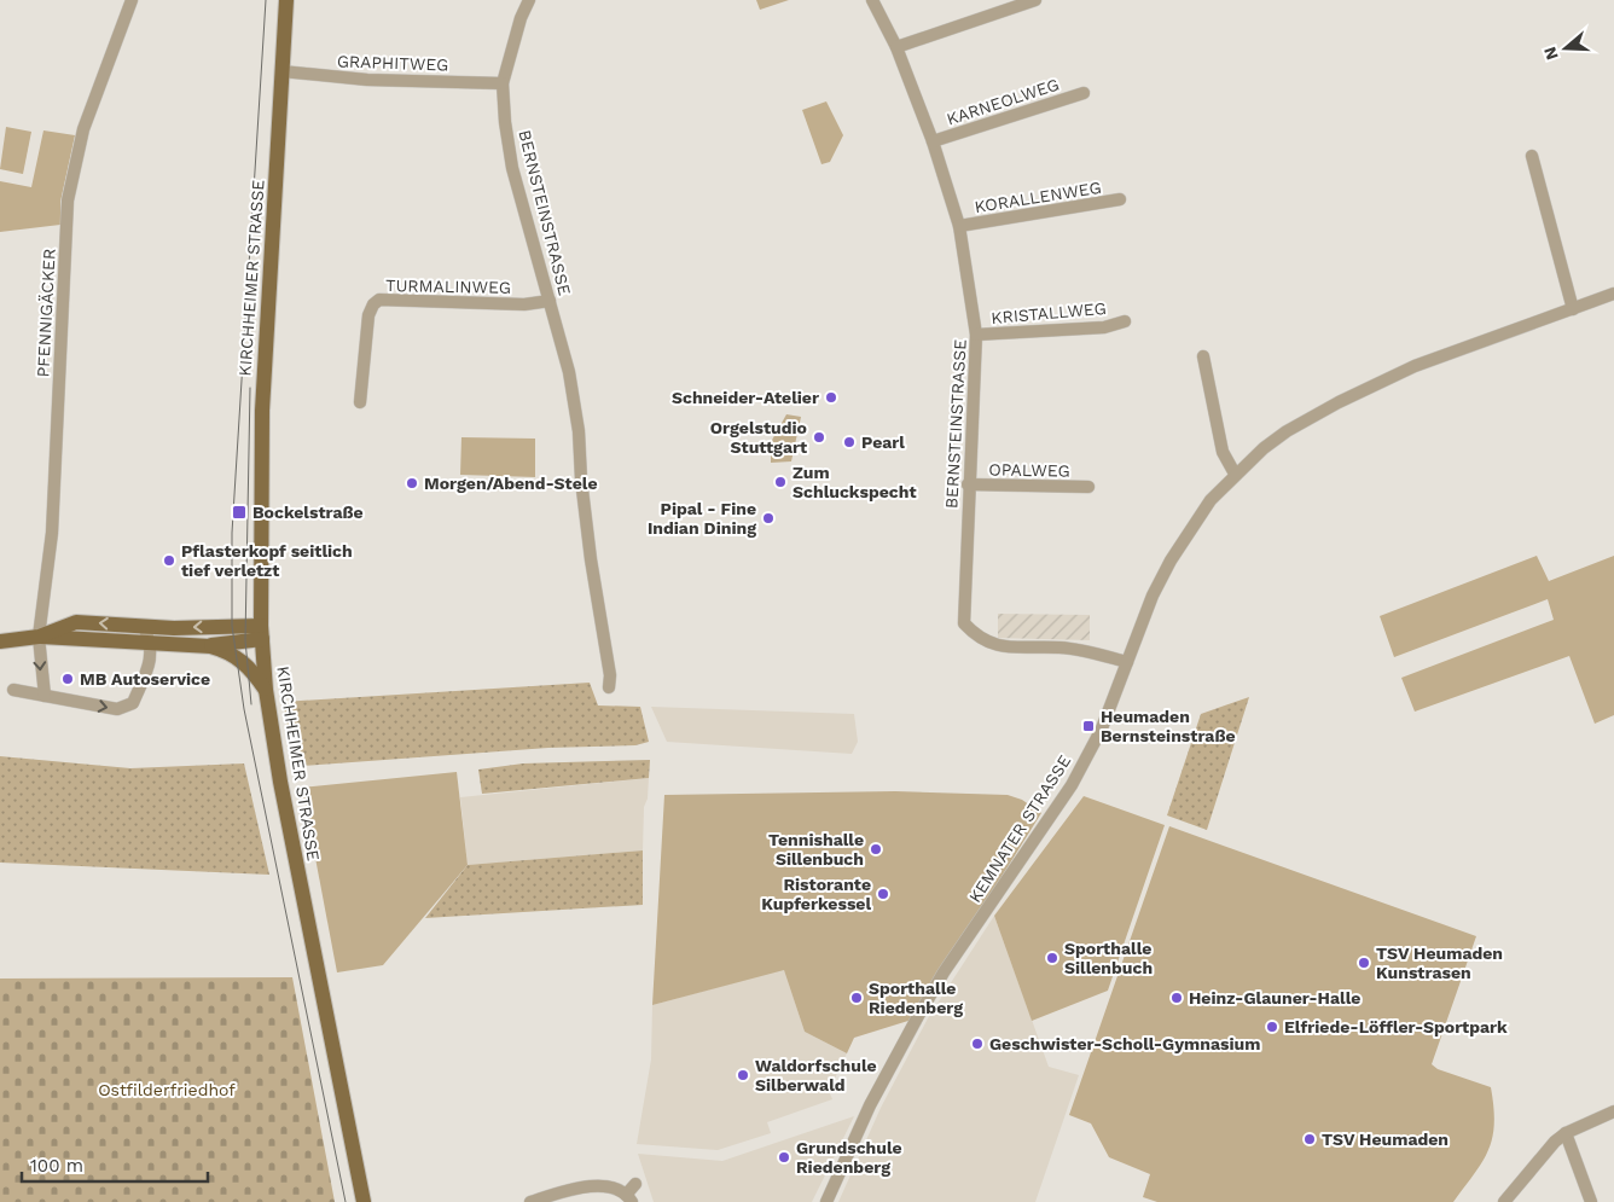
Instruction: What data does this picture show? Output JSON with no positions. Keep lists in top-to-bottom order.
{
  "streets": {
    "main road": ["KIRCHHEIMER STRASSE"],
    "street": [
      "GRAPHITWEG",
      "KARNEOLWEG",
      "KORALLENWEG",
      "BERNSTEINSTRASSE",
      "TURMALINWEG",
      "PFENNIGÄCKER",
      "KRISTALLWEG",
      "OPALWEG",
      "KEMNATER STRASSE"
    ]
  },
  "crossings": [
    ["GRAPHITWEG", "BERNSTEINSTRASSE"],
    ["GRAPHITWEG", "KIRCHHEIMER STRASSE"],
    ["KARNEOLWEG", "BERNSTEINSTRASSE"],
    ["KORALLENWEG", "BERNSTEINSTRASSE"],
    ["BERNSTEINSTRASSE", "TURMALINWEG"],
    ["BERNSTEINSTRASSE", "KRISTALLWEG"],
    ["BERNSTEINSTRASSE", "OPALWEG"],
    ["BERNSTEINSTRASSE", "KEMNATER STRASSE"]
  ],
  "parks": ["Ostfilderfriedhof"],
  "places": {
    "other": [
      "Schneider-Atelier",
      "Orgelstudio Stuttgart",
      "Pearl",
      "Zum Schluckspecht",
      "Morgen/Abend-Stele",
      "Pipal - Fine Indian Dining",
      "Pflasterkopf seitlich tief verletzt",
      "MB Autoservice",
      "Tennishalle Sillenbuch",
      "Ristorante Kupferkessel",
      "Sporthalle Sillenbuch",
      "TSV Heumaden Kunstrasen",
      "Sporthalle Riedenberg",
      "Heinz-Glauner-Halle",
      "Elfriede-Löffler-Sportpark",
      "Geschwister-Scholl-Gymnasium",
      "Waldorfschule Silberwald",
      "TSV Heumaden",
      "Grundschule Riedenberg"
    ],
    "transit": ["Bockelstraße", "Heumaden Bernsteinstraße"]
  },
  "scale_bar": "100 m",
  "north": "left"
}
